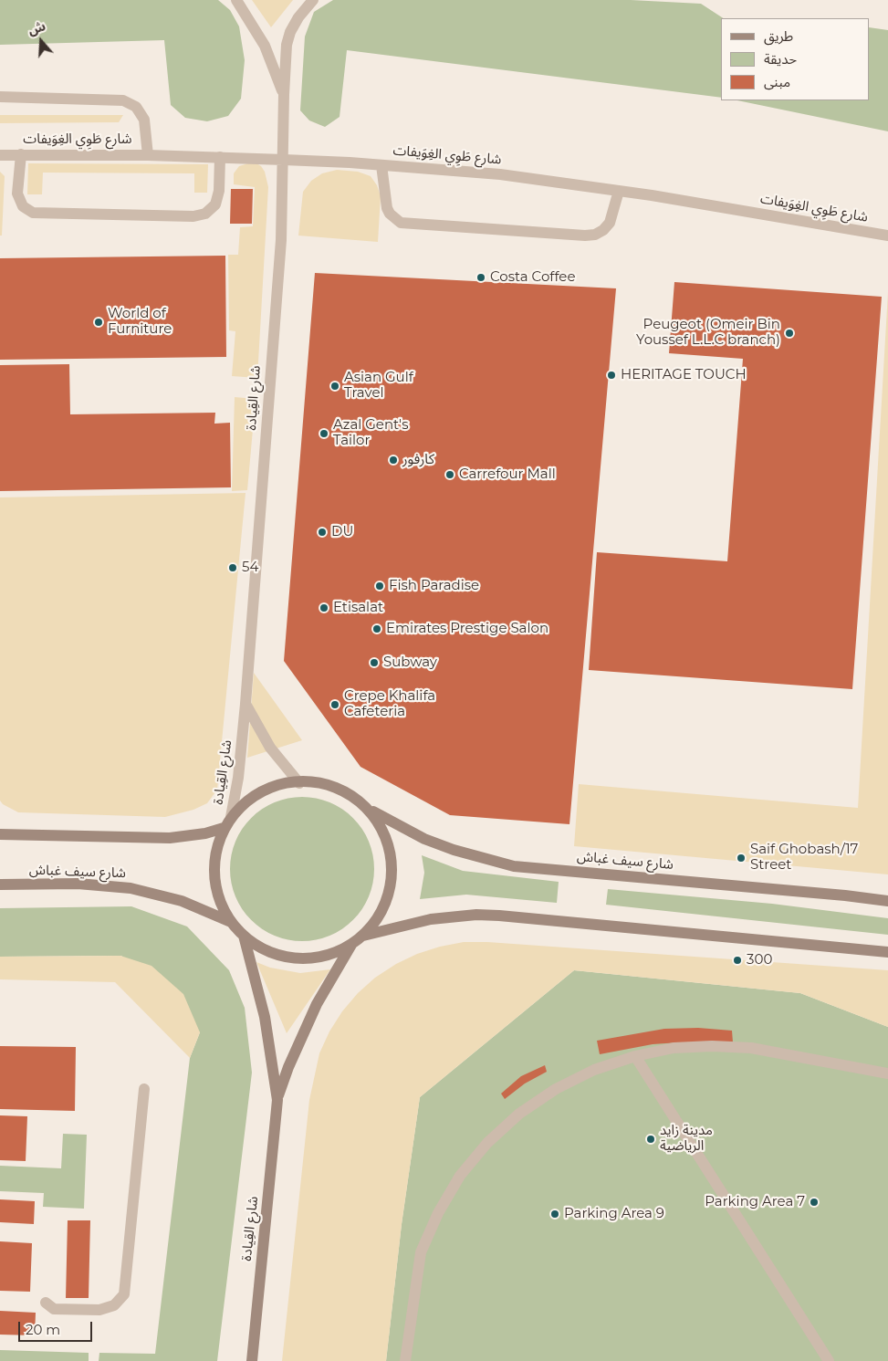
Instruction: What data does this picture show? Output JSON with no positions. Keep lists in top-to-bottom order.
{
  "streets": {
    "street": ["شارع طَوِي الغِوَيفات", "شارع القِيادة", "شارع سيف غباش"]
  },
  "crossings": [
    ["شارع طَوِي الغِوَيفات", "شارع القِيادة"]
  ],
  "places": [
    "Costa Coffee",
    "World of Furniture",
    "Peugeot (Omeir Bin Youssef L.L.C branch)",
    "HERITAGE TOUCH",
    "Asian Gulf Travel",
    "Azal Gent's Tailor",
    "كارفور",
    "Carrefour Mall",
    "DU",
    "54",
    "Fish Paradise",
    "Etisalat",
    "Emirates Prestige Salon",
    "Subway",
    "Crepe Khalifa Cafeteria",
    "Saif Ghobash/17 Street",
    "300",
    "مدينة زايد الرياضية",
    "Parking Area 7",
    "Parking Area 9"
  ],
  "legend": ["طريق", "حديقة", "مبنى"],
  "scale_bar": "20 m",
  "north": "top"
}
